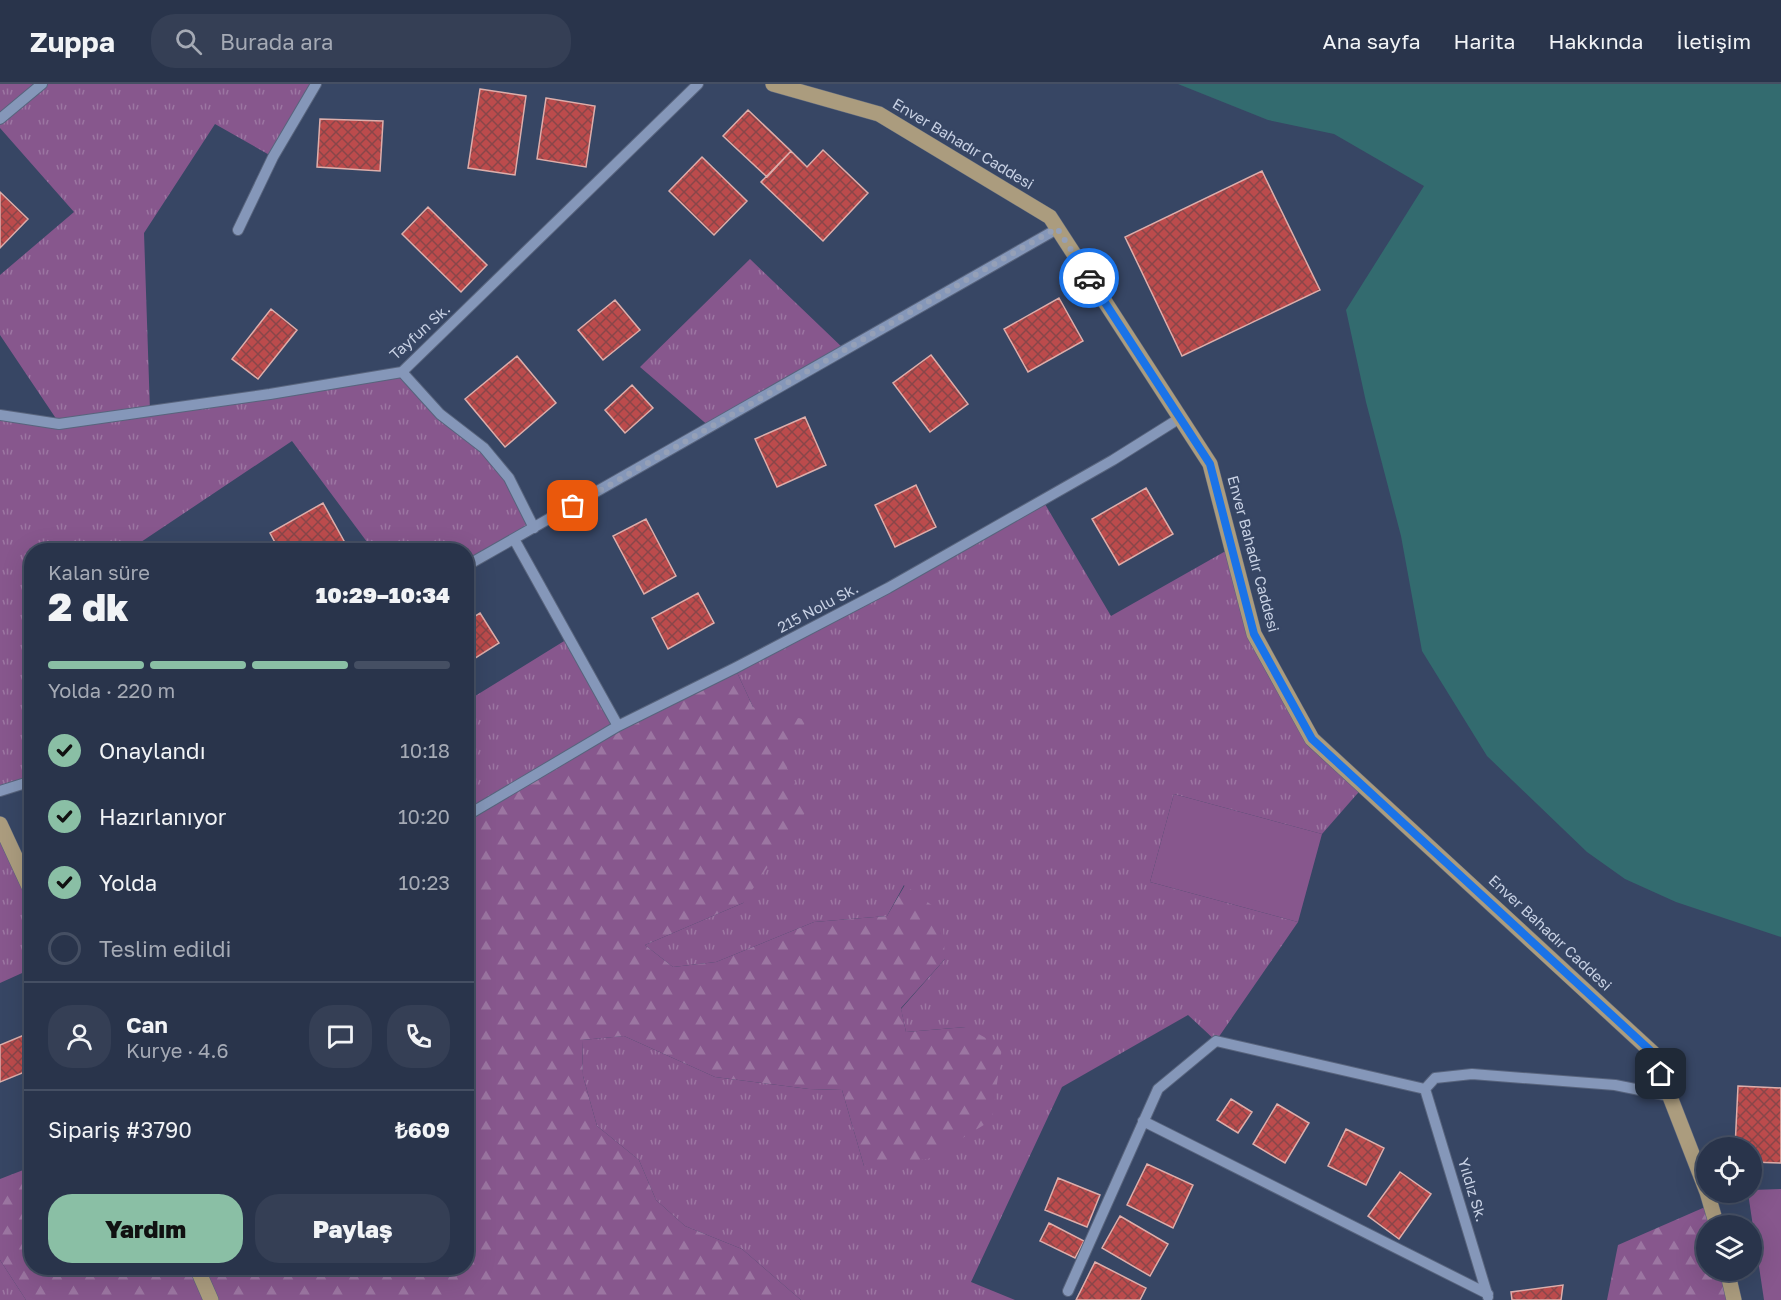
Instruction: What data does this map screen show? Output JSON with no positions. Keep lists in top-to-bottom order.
{
  "streets": {
    "main road": ["Enver Bahadır Caddesi"],
    "street": ["Tayfun Sk.", "215 Nolu Sk.", "Yıldız Sk."]
  },
  "crossings": [
    ["Enver Bahadır Caddesi", "215 Nolu Sk."]
  ],
  "page": {
    "header": "Zuppa",
    "search": "Burada ara",
    "nav": [
      "Ana sayfa",
      "Harita",
      "Hakkında",
      "İletişim"
    ],
    "heading": ["2 dk", "Kalan süre", "10:29–10:34"],
    "panel": [
      "Can",
      "Kurye · 4.6",
      "Sipariş #3790",
      "₺609"
    ],
    "bar": "Yolda · 220 m",
    "list": [
      ["Onaylandı", "10:18"],
      ["Hazırlanıyor", "10:20"],
      ["Yolda", "10:23"],
      "Teslim edildi"
    ],
    "buttons": ["Yardım", "Paylaş"]
  }
}
